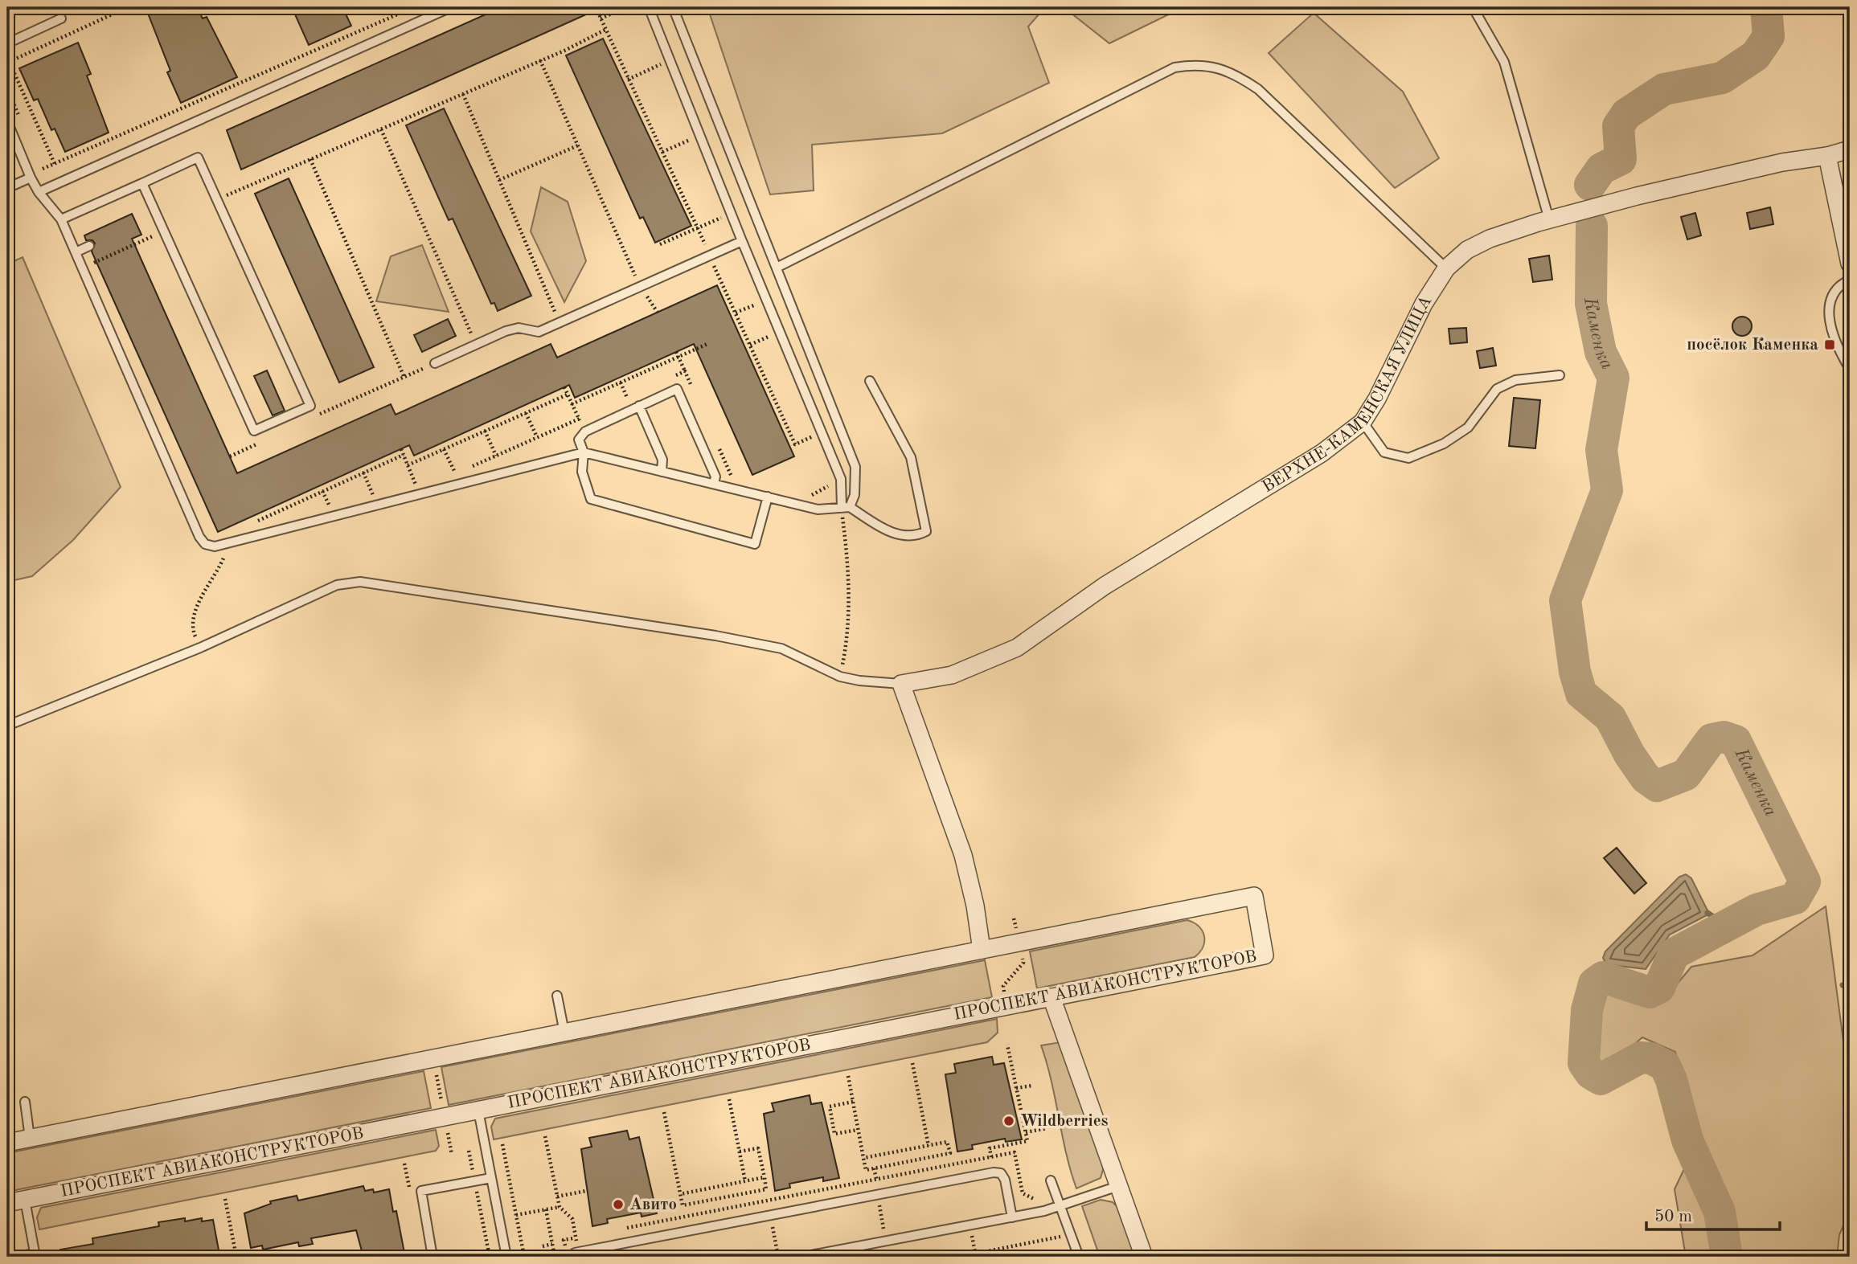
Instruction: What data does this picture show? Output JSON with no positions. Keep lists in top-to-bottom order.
{
  "streets": {
    "street": ["ВЕРХНЕ-КАМЕНСКАЯ УЛИЦА", "ПРОСПЕКТ АВИАКОНСТРУКТОРОВ"]
  },
  "water": ["Каменка"],
  "places": {
    "transit": ["посёлок Каменка"],
    "other": ["Wildberries", "Авито"]
  },
  "scale_bar": "50 m"
}
